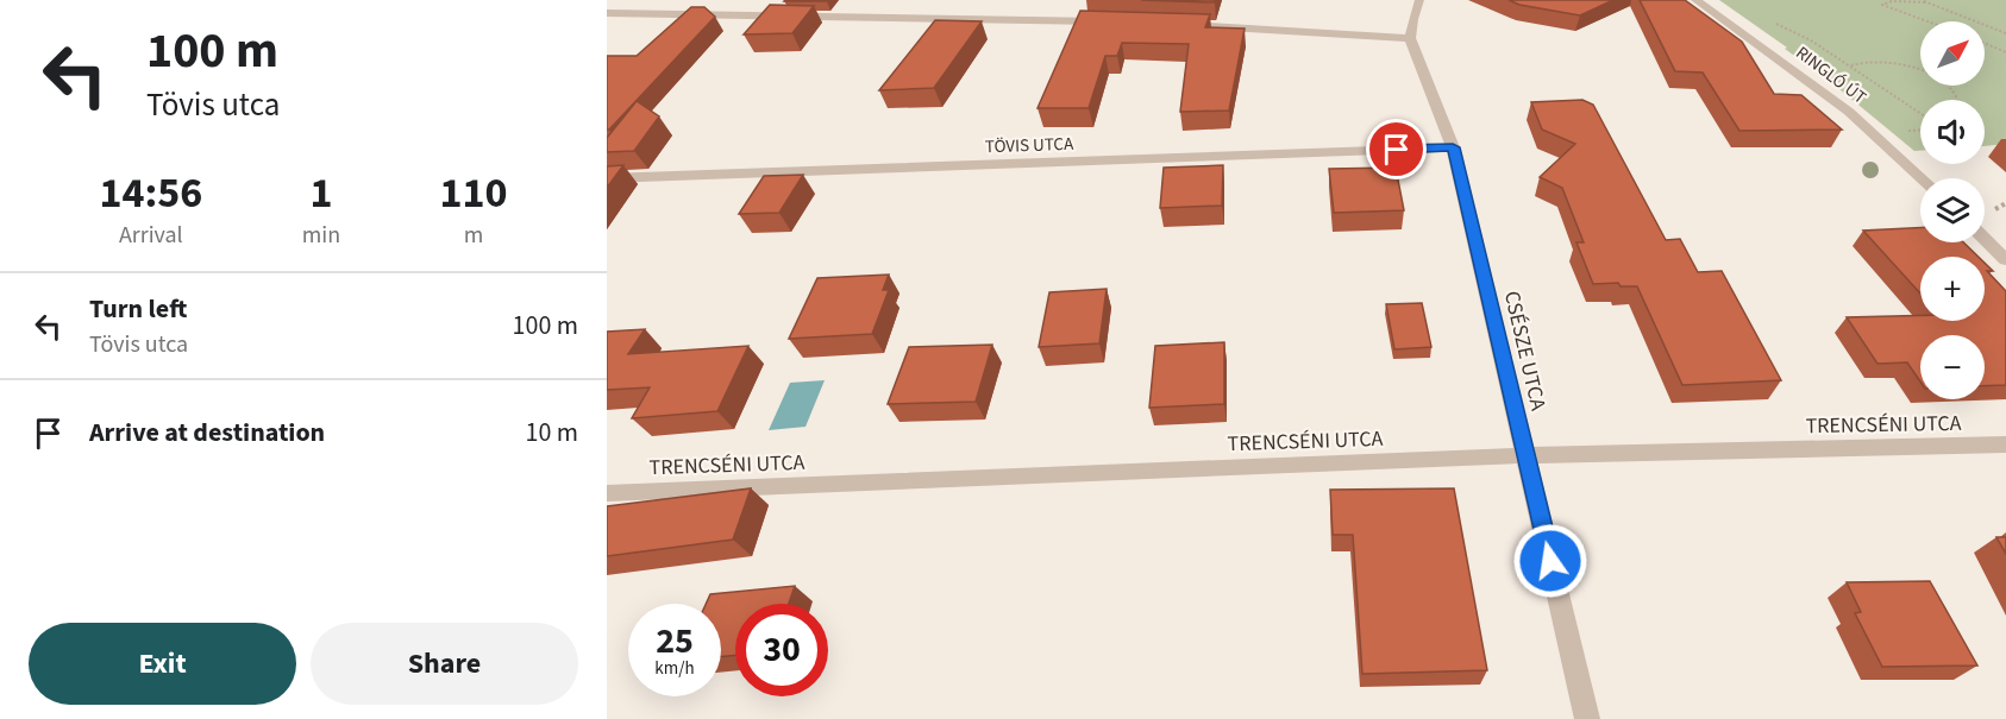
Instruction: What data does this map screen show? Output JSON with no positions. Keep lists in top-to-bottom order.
{
  "streets": {
    "street": [
      "RINGLÓ ÚT",
      "TÖVIS UTCA",
      "CSÉSZE UTCA",
      "TRENCSÉNI UTCA"
    ]
  },
  "crossings": [
    ["TÖVIS UTCA", "CSÉSZE UTCA"],
    ["CSÉSZE UTCA", "TRENCSÉNI UTCA"]
  ],
  "north": "top right",
  "page": {
    "turn": ["100 m", "Tövis utca"],
    "map_buttons": ["+", "−"],
    "eta": [
      "14:56",
      "Arrival",
      "1",
      "min",
      "110",
      "m"
    ],
    "list": [
      {
        "name": "Turn left",
        "note": "Tövis utca",
        "value": "100 m"
      },
      {
        "name": "Arrive at destination",
        "value": "10 m"
      }
    ],
    "speed": "25 km/h",
    "limit": "30",
    "buttons": ["Exit", "Share"]
  }
}
